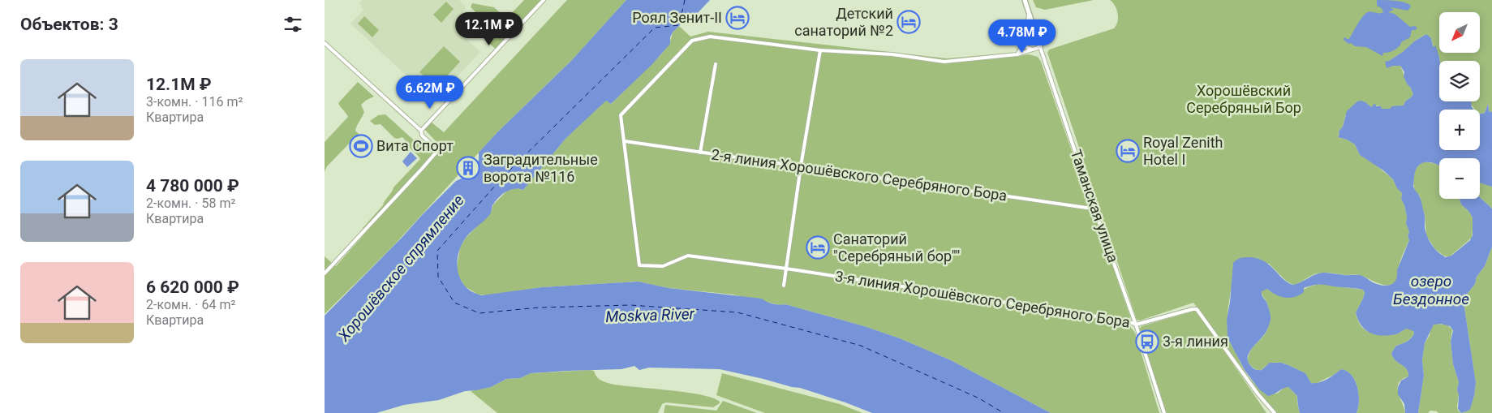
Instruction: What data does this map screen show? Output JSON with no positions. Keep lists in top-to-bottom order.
{
  "streets": {
    "street": ["2-я линия Хорошёвского Серебряного Бора", "Таманская улица", "3-я линия Хорошёвского Серебряного Бора"]
  },
  "crossings": [
    ["2-я линия Хорошёвского Серебряного Бора", "Таманская улица"],
    ["2-я линия Хорошёвского Серебряного Бора", "3-я линия Хорошёвского Серебряного Бора"],
    ["Таманская улица", "3-я линия Хорошёвского Серебряного Бора"]
  ],
  "water": ["Хорошёвское спрямление", "озеро Бездонное", "Moskva River"],
  "parks": ["Хорошёвский Серебряный Бор"],
  "places": {
    "hotel": [
      "Роял Зенит-II",
      "Детский санаторий №2",
      "Royal Zenith Hotel I",
      "Санаторий \"Серебряный бор\"\""
    ],
    "sports": ["Вита Спорт"],
    "building": ["Заградительные ворота №116"],
    "bus stop": ["3-я линия"]
  },
  "north": "bottom left",
  "page": {
    "heading": "Объектов: 3",
    "map_buttons": ["+", "−"],
    "price": ["12.1M ₽", "4.78M ₽", "6.62M ₽"],
    "list": [
      {
        "name": "12.1M ₽",
        "note": "3-комн. · 116 m² · Квартира"
      },
      {
        "name": "4 780 000 ₽",
        "note": "2-комн. · 58 m² · Квартира"
      },
      {
        "name": "6 620 000 ₽",
        "note": "2-комн. · 64 m² · Квартира"
      }
    ]
  }
}
